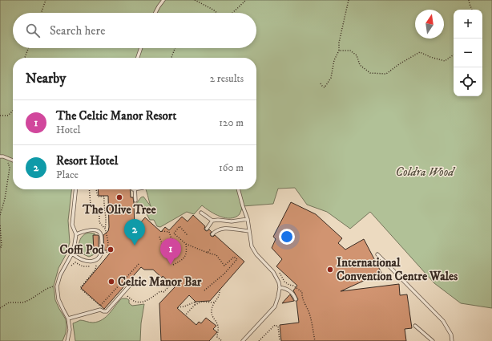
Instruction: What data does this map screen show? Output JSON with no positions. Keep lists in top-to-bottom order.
{
  "parks": ["Coldra Wood"],
  "places": [
    "The Olive Tree",
    "Coffi Pod",
    "International Convention Centre Wales",
    "Celtic Manor Bar"
  ],
  "north": "top",
  "page": {
    "map_buttons": ["+", "−"],
    "search": "Search here",
    "heading": ["Nearby", "2 results"],
    "list": [
      {
        "mark": "1",
        "name": "The Celtic Manor Resort",
        "note": "Hotel",
        "value": "120 m"
      },
      {
        "mark": "2",
        "name": "Resort Hotel",
        "note": "Place",
        "value": "160 m"
      }
    ],
    "pins": ["2", "1"]
  }
}
